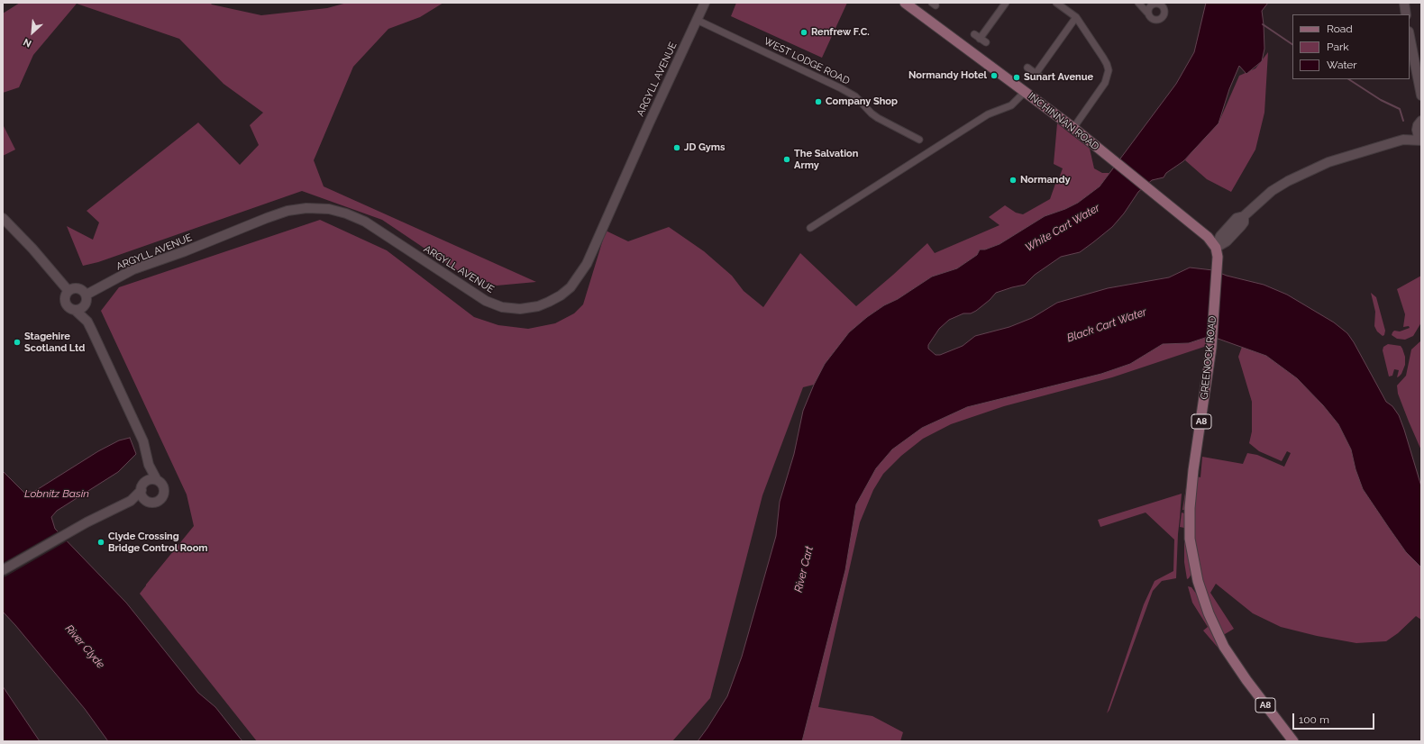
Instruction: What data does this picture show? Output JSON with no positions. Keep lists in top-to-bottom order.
{
  "streets": {
    "main road": ["INCHINNAN ROAD", "GREENOCK ROAD", "A8"],
    "street": ["WEST LODGE ROAD", "ARGYLL AVENUE"]
  },
  "crossings": [
    ["WEST LODGE ROAD", "ARGYLL AVENUE"],
    ["INCHINNAN ROAD", "GREENOCK ROAD"]
  ],
  "water": [
    "White Cart Water",
    "Black Cart Water",
    "Lobnitz Basin",
    "River Cart",
    "River Clyde"
  ],
  "places": [
    "Renfrew F.C.",
    "Normandy Hotel",
    "Sunart Avenue",
    "Company Shop",
    "JD Gyms",
    "The Salvation Army",
    "Normandy",
    "Stagehire Scotland Ltd",
    "Clyde Crossing Bridge Control Room"
  ],
  "legend": ["Road", "Park", "Water"],
  "scale_bar": "100 m",
  "north": "bottom left"
}
